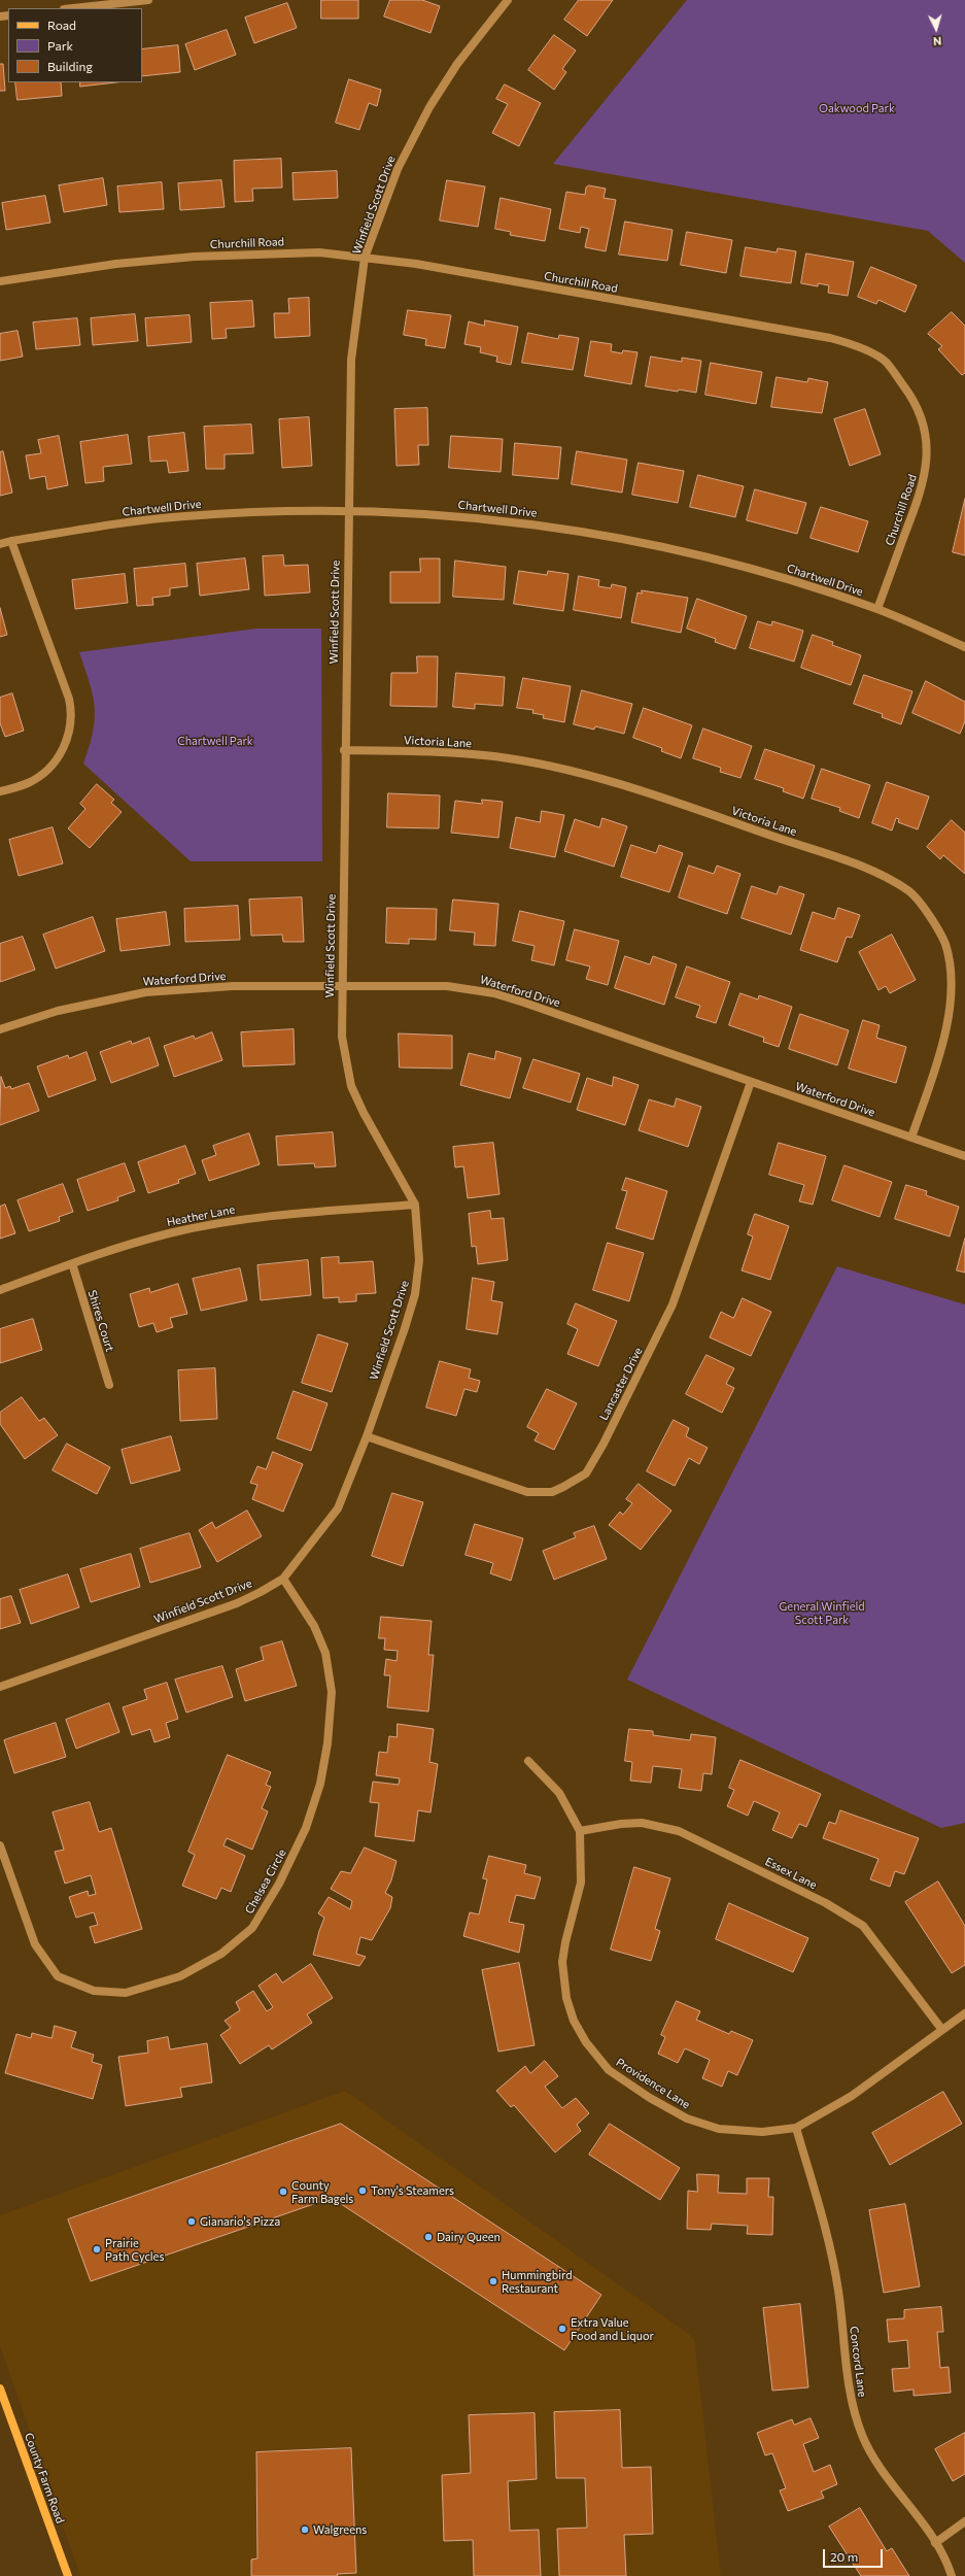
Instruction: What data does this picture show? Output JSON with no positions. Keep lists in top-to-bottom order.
{
  "streets": {
    "main road": ["County Farm Road"],
    "street": [
      "Winfield Scott Drive",
      "Churchill Road",
      "Chartwell Drive",
      "Victoria Lane",
      "Waterford Drive",
      "Heather Lane",
      "Shires Court",
      "Lancaster Drive",
      "Essex Lane",
      "Chelsea Circle",
      "Providence Lane",
      "Concord Lane"
    ]
  },
  "crossings": [
    ["Winfield Scott Drive", "Churchill Road"],
    ["Winfield Scott Drive", "Chartwell Drive"],
    ["Winfield Scott Drive", "Victoria Lane"],
    ["Winfield Scott Drive", "Waterford Drive"],
    ["Winfield Scott Drive", "Heather Lane"],
    ["Winfield Scott Drive", "Lancaster Drive"],
    ["Winfield Scott Drive", "Chelsea Circle"],
    ["Churchill Road", "Chartwell Drive"],
    ["Victoria Lane", "Waterford Drive"],
    ["Waterford Drive", "Lancaster Drive"],
    ["Heather Lane", "Shires Court"],
    ["Essex Lane", "Providence Lane"],
    ["Providence Lane", "Concord Lane"]
  ],
  "parks": ["Oakwood Park", "Chartwell Park", "General Winfield Scott Park"],
  "places": [
    "Tony's Steamers",
    "County Farm Bagels",
    "Gianario's Pizza",
    "Dairy Queen",
    "Prairie Path Cycles",
    "Hummingbird Restaurant",
    "Extra Value Food and Liquor",
    "Walgreens"
  ],
  "legend": ["Road", "Park", "Building"],
  "scale_bar": "20 m",
  "north": "bottom"
}
